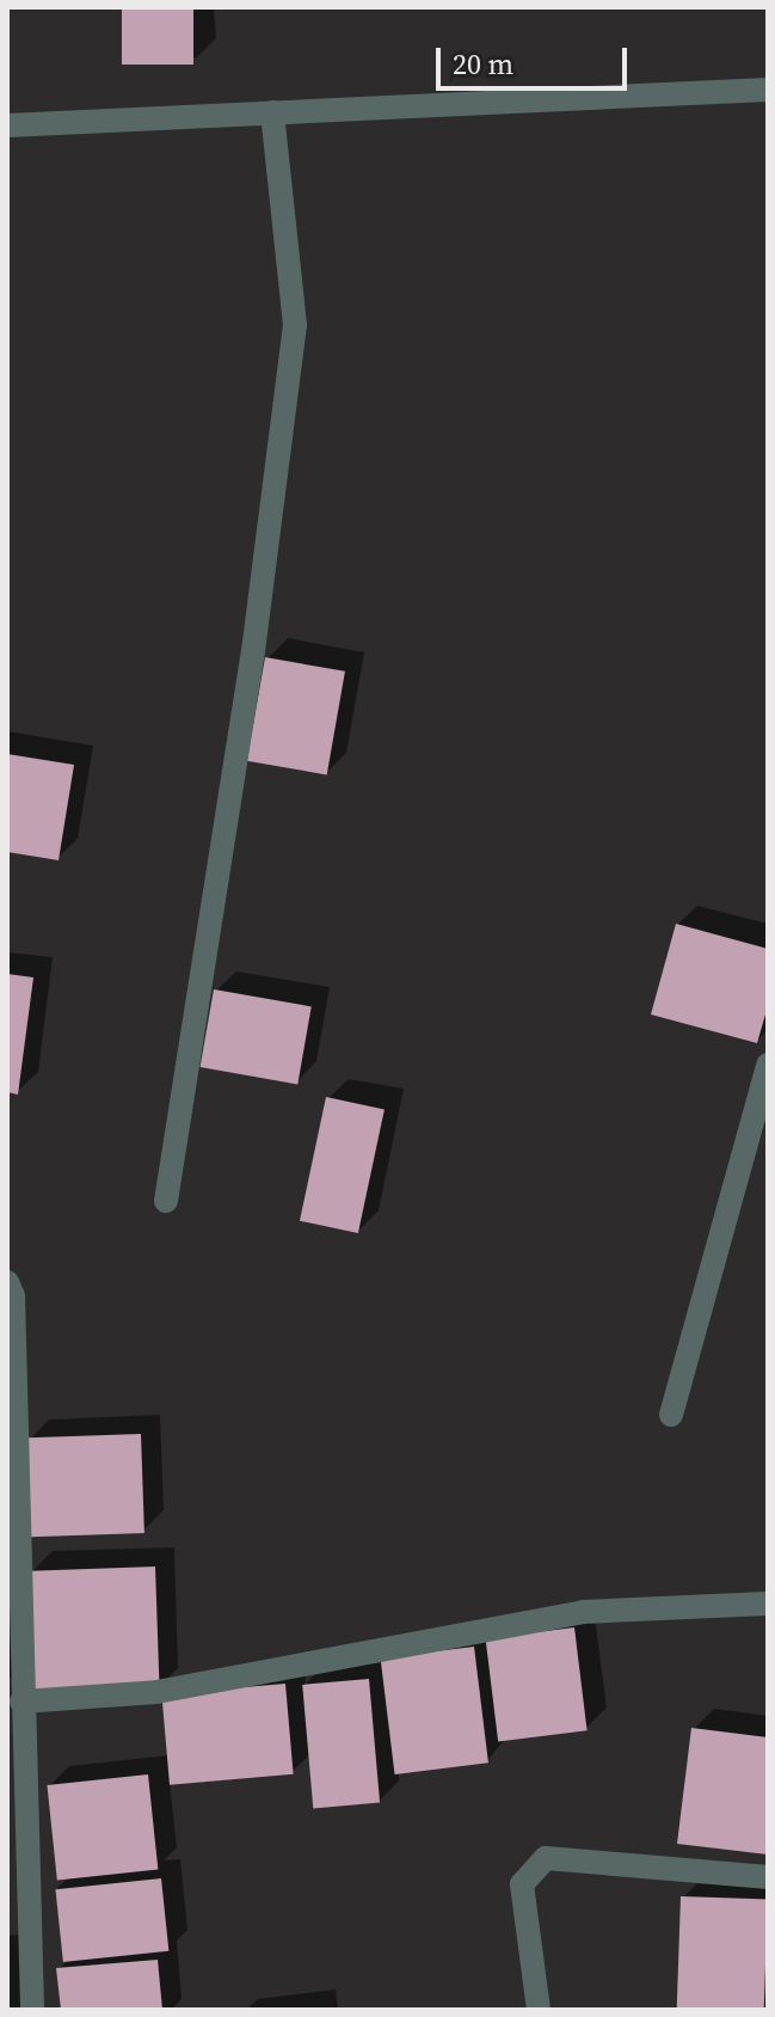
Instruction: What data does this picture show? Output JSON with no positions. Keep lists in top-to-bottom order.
{
  "scale_bar": "20 m"
}
